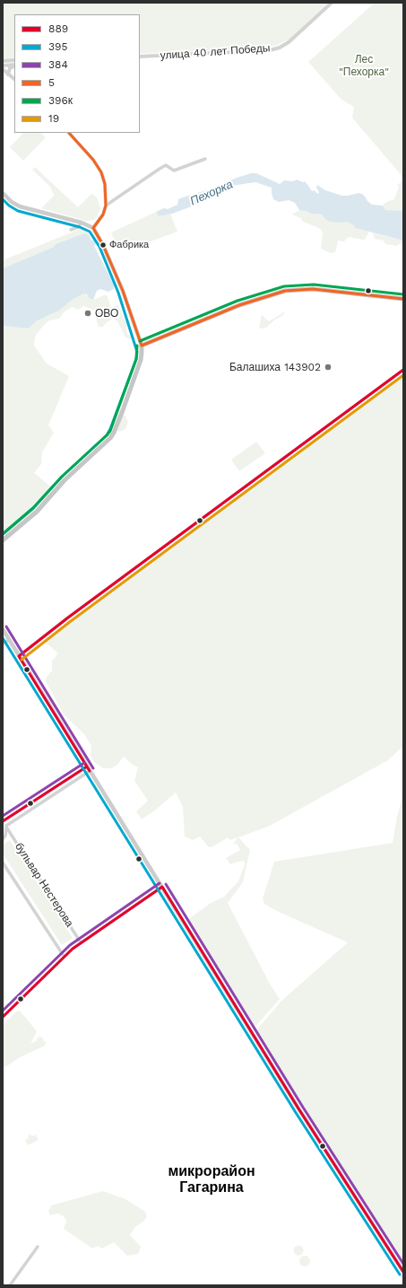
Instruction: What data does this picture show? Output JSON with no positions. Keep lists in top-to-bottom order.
{
  "streets": {
    "street": ["улица 40 лет Победы", "бульвар Нестерова"]
  },
  "districts": ["микрорайон Гагарина"],
  "water": ["Пехорка"],
  "parks": ["Лес \"Пехорка\""],
  "places": ["Фабрика", "ОВО", "Балашиха 143902"],
  "lines": [
    "transit line 5",
    "transit line 395",
    "transit line 396к",
    "transit line 889",
    "transit line 19",
    "transit line 384"
  ],
  "legend": [
    "889",
    "395",
    "384",
    "5",
    "396к",
    "19"
  ]
}
